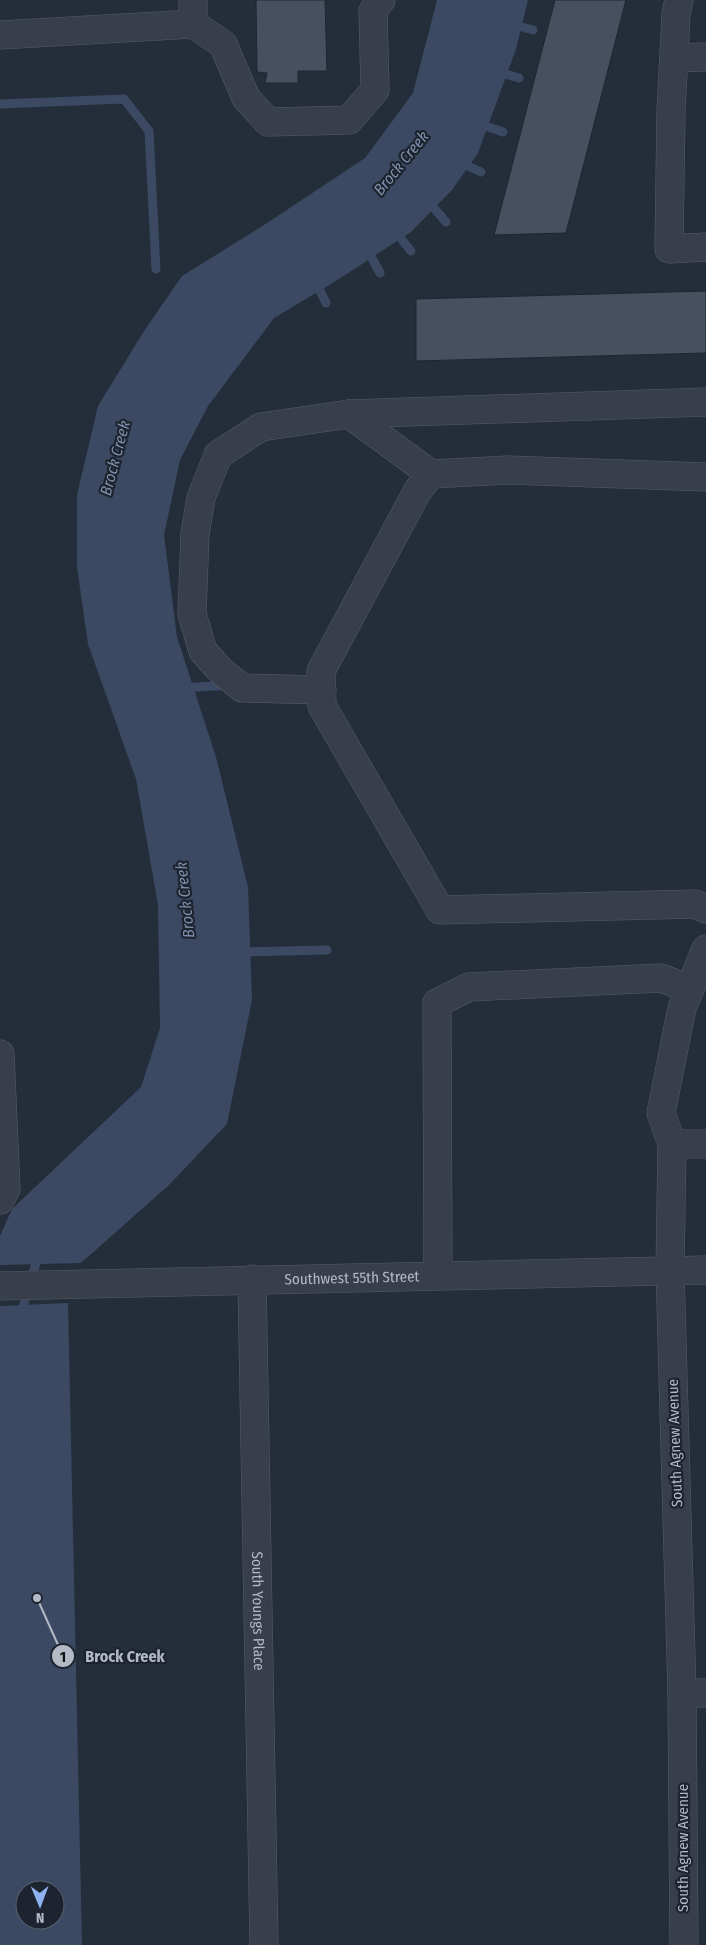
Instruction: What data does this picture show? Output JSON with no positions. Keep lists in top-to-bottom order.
{
  "streets": {
    "street": ["Southwest 55th Street", "South Agnew Avenue", "South Youngs Place"]
  },
  "crossings": [
    ["Southwest 55th Street", "South Agnew Avenue"],
    ["Southwest 55th Street", "South Youngs Place"]
  ],
  "water": ["Brock Creek"],
  "places": ["Brock Creek"],
  "north": "bottom"
}
